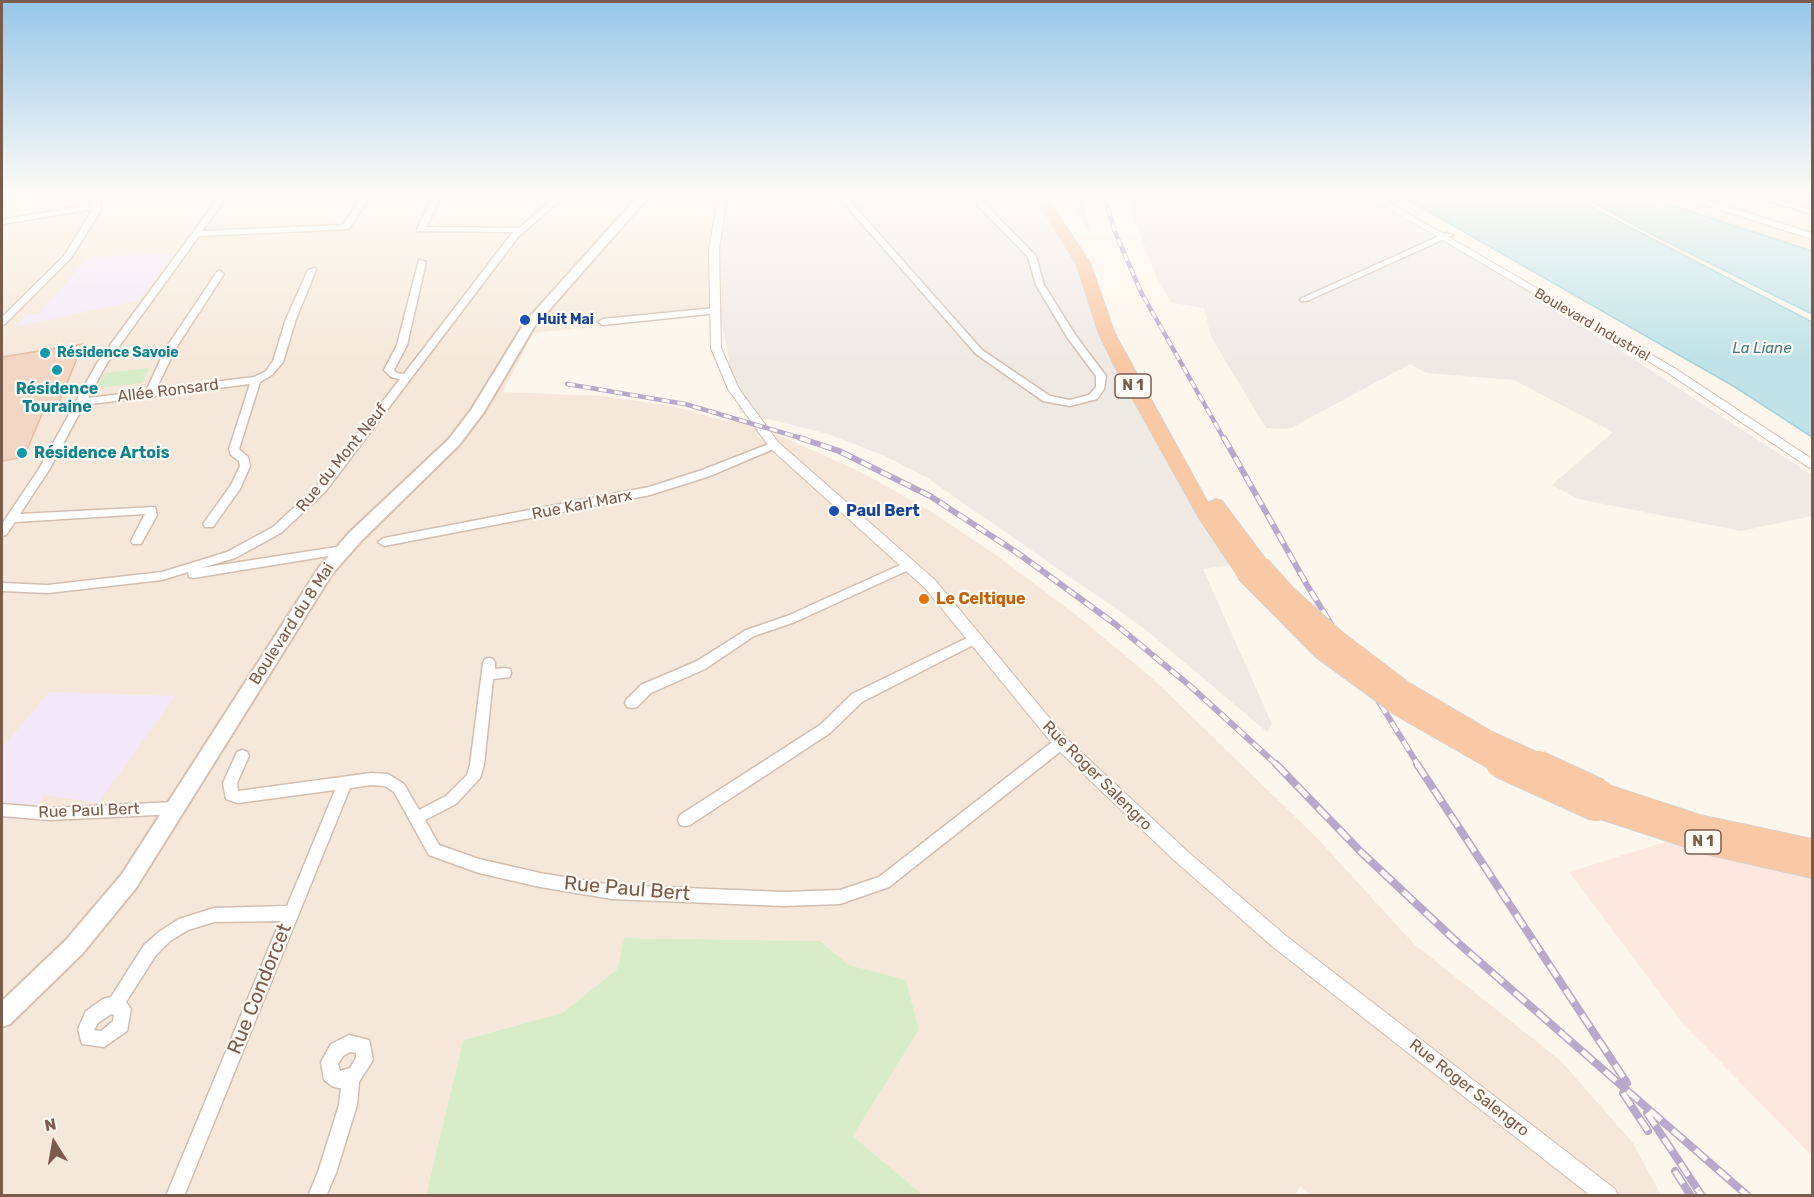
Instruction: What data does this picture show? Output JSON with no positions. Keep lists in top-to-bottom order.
{
  "streets": {
    "highway": ["N 1"],
    "main road": ["Boulevard du 8 Mai"],
    "street": [
      "Boulevard Industriel",
      "Allée Ronsard",
      "Rue du Mont Neuf",
      "Rue Karl Marx",
      "Rue Roger Salengro",
      "Rue Paul Bert",
      "Rue Condorcet"
    ]
  },
  "crossings": [
    ["Rue Karl Marx", "Rue Roger Salengro"],
    ["Boulevard du 8 Mai", "Rue Paul Bert"],
    ["Rue Roger Salengro", "Rue Paul Bert"],
    ["Rue Paul Bert", "Rue Condorcet"]
  ],
  "water": ["La Liane"],
  "places": [
    "Huit Mai",
    "Résidence Savoie",
    "Résidence Touraine",
    "Résidence Artois",
    "Paul Bert",
    "Le Celtique"
  ],
  "north": "top"
}
